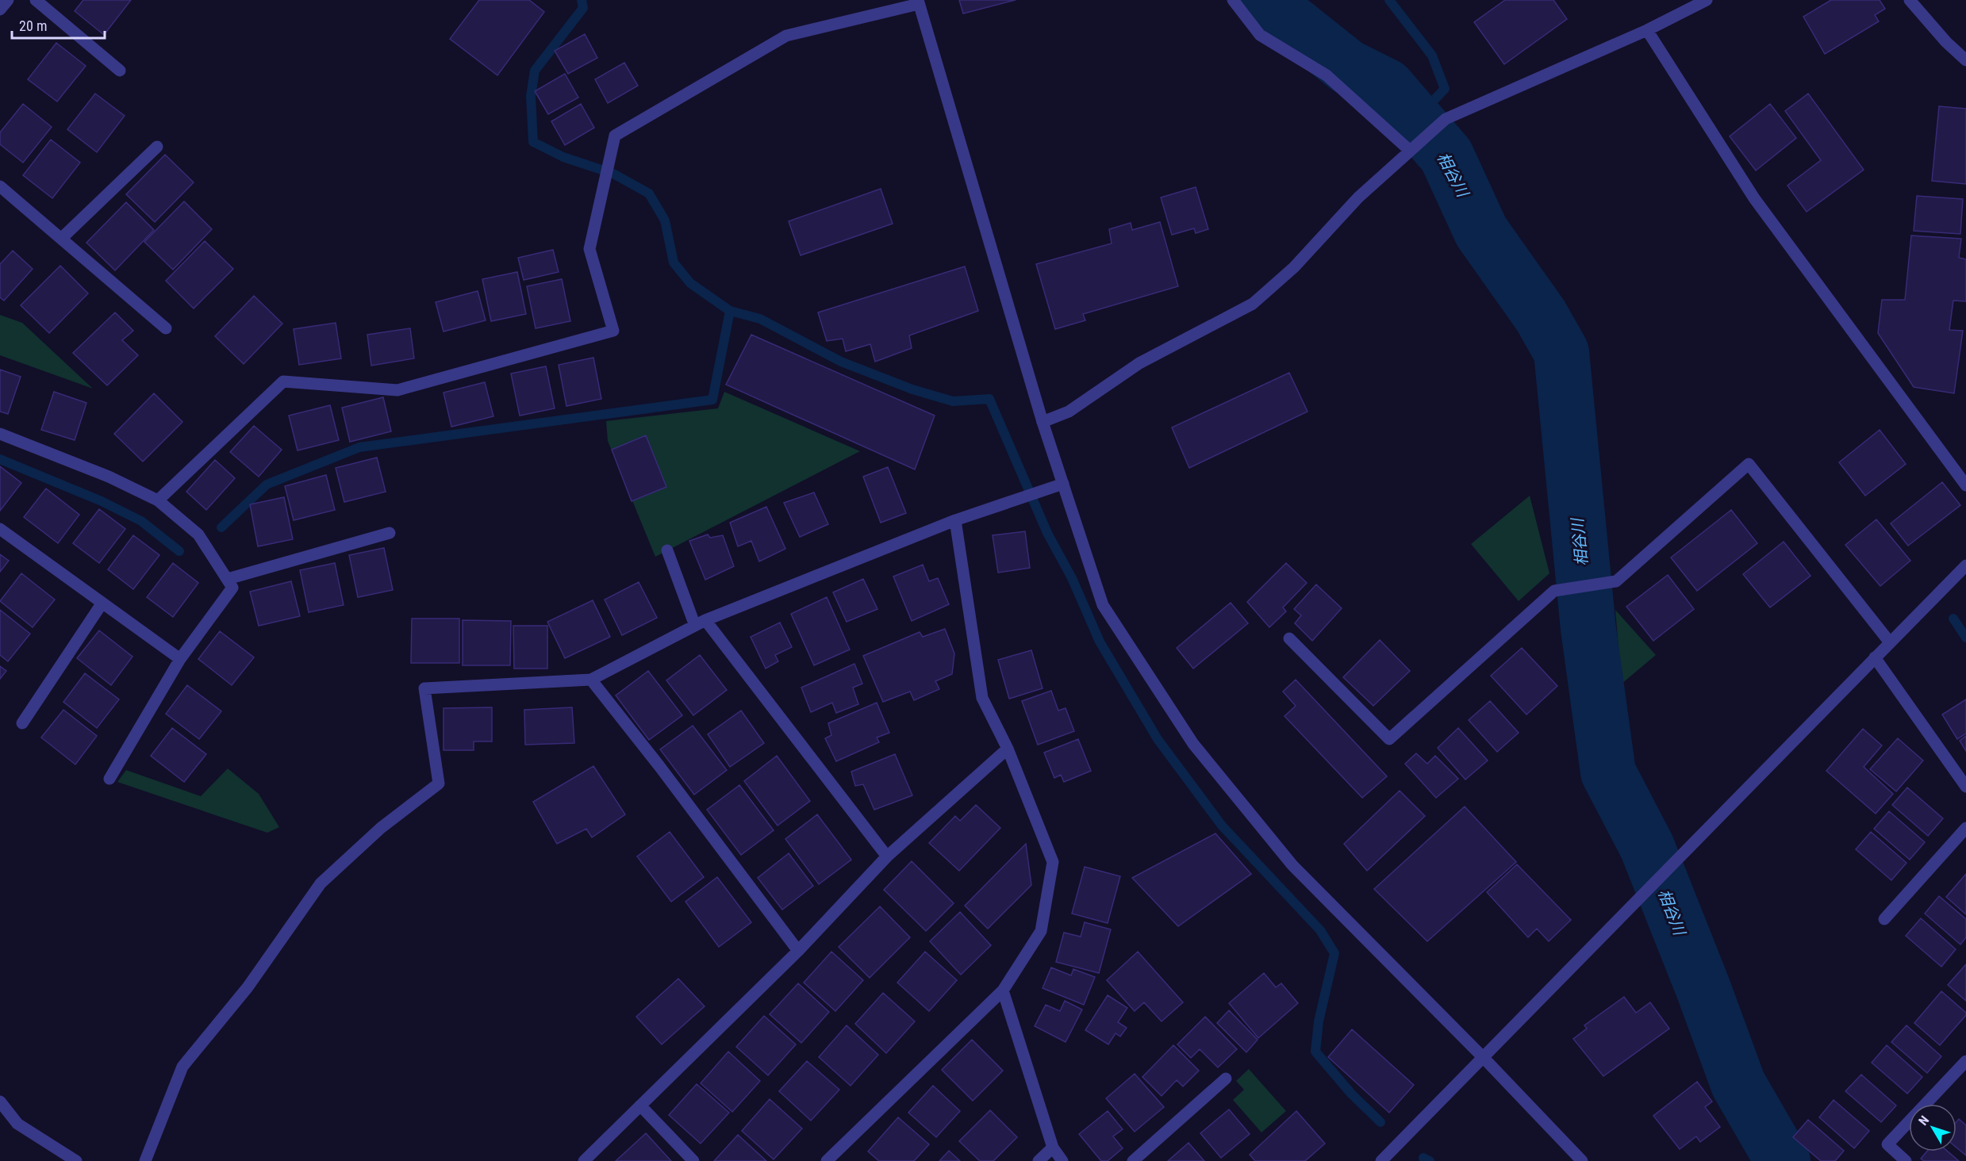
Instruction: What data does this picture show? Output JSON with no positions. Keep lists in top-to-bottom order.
{
  "water": ["相谷川"],
  "scale_bar": "20 m",
  "north": "top left"
}
